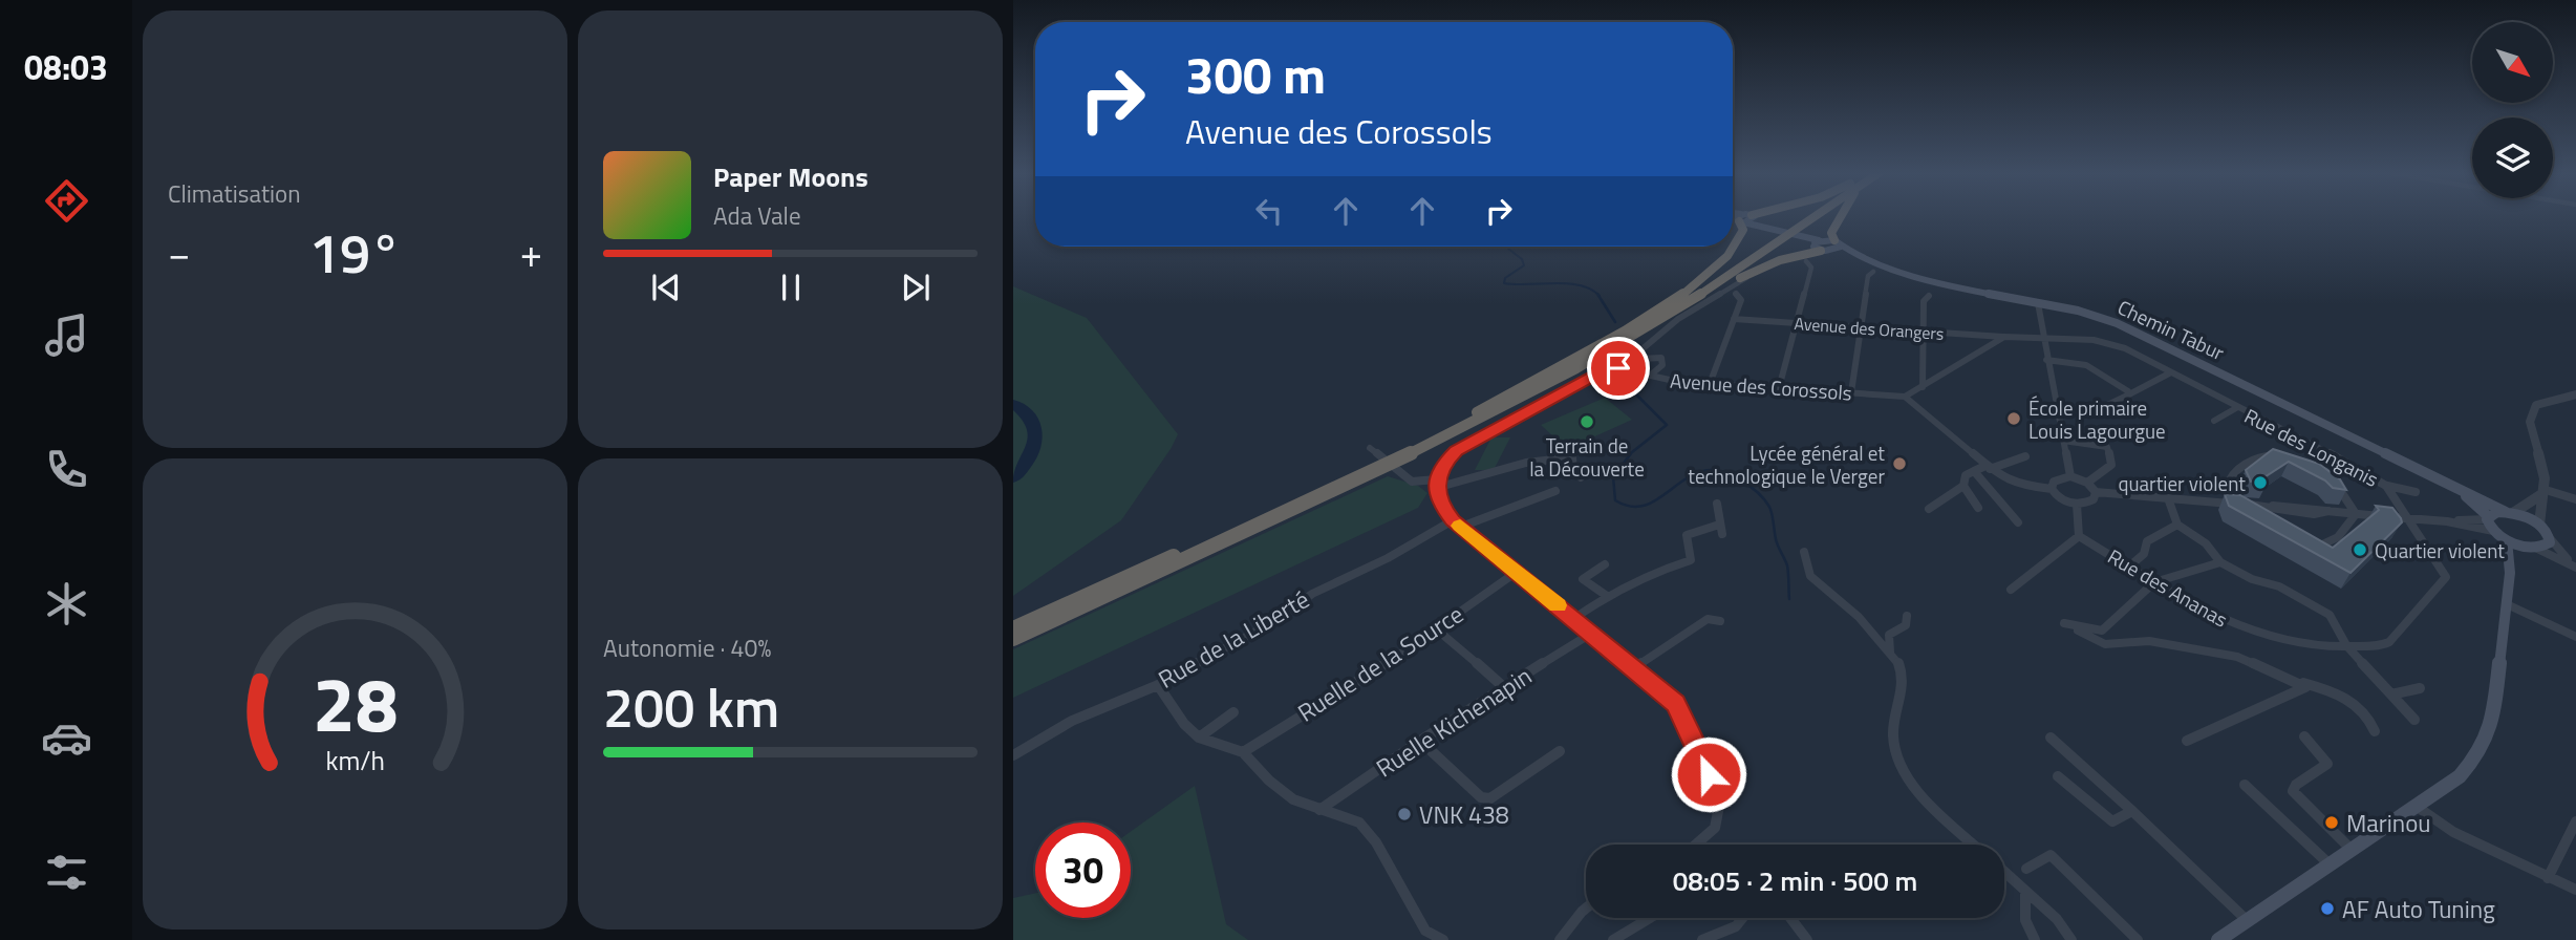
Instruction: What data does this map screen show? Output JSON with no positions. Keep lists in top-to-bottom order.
{
  "streets": {
    "main road": ["Chemin Tabur"],
    "street": [
      "Avenue des Orangers",
      "Avenue des Corossols",
      "Rue des Longanis",
      "Rue des Ananas",
      "Rue de la Liberté",
      "Ruelle de la Source",
      "Ruelle Kichenapin"
    ]
  },
  "crossings": [
    ["Avenue des Orangers", "Rue des Longanis"],
    ["Rue des Longanis", "Rue des Ananas"]
  ],
  "places": [
    "École primaire Louis Lagourgue",
    "Terrain de la Découverte",
    "Lycée général et technologique le Verger",
    "quartier violent",
    "Quartier violent",
    "VNK 438",
    "Marinou",
    "AF Auto Tuning"
  ],
  "north": "bottom right",
  "page": {
    "tabs": "08:03",
    "tile": [
      "Climatisation",
      ["Autonomie · 40%", "200 km"]
    ],
    "turn": ["300 m", "Avenue des Corossols"],
    "song": ["Paper Moons", "Ada Vale"],
    "heat": ["−", "19°", "+"],
    "limit": "30",
    "trip": "08:05 · 2 min · 500 m",
    "gauge": ["28", "km/h"]
  }
}
